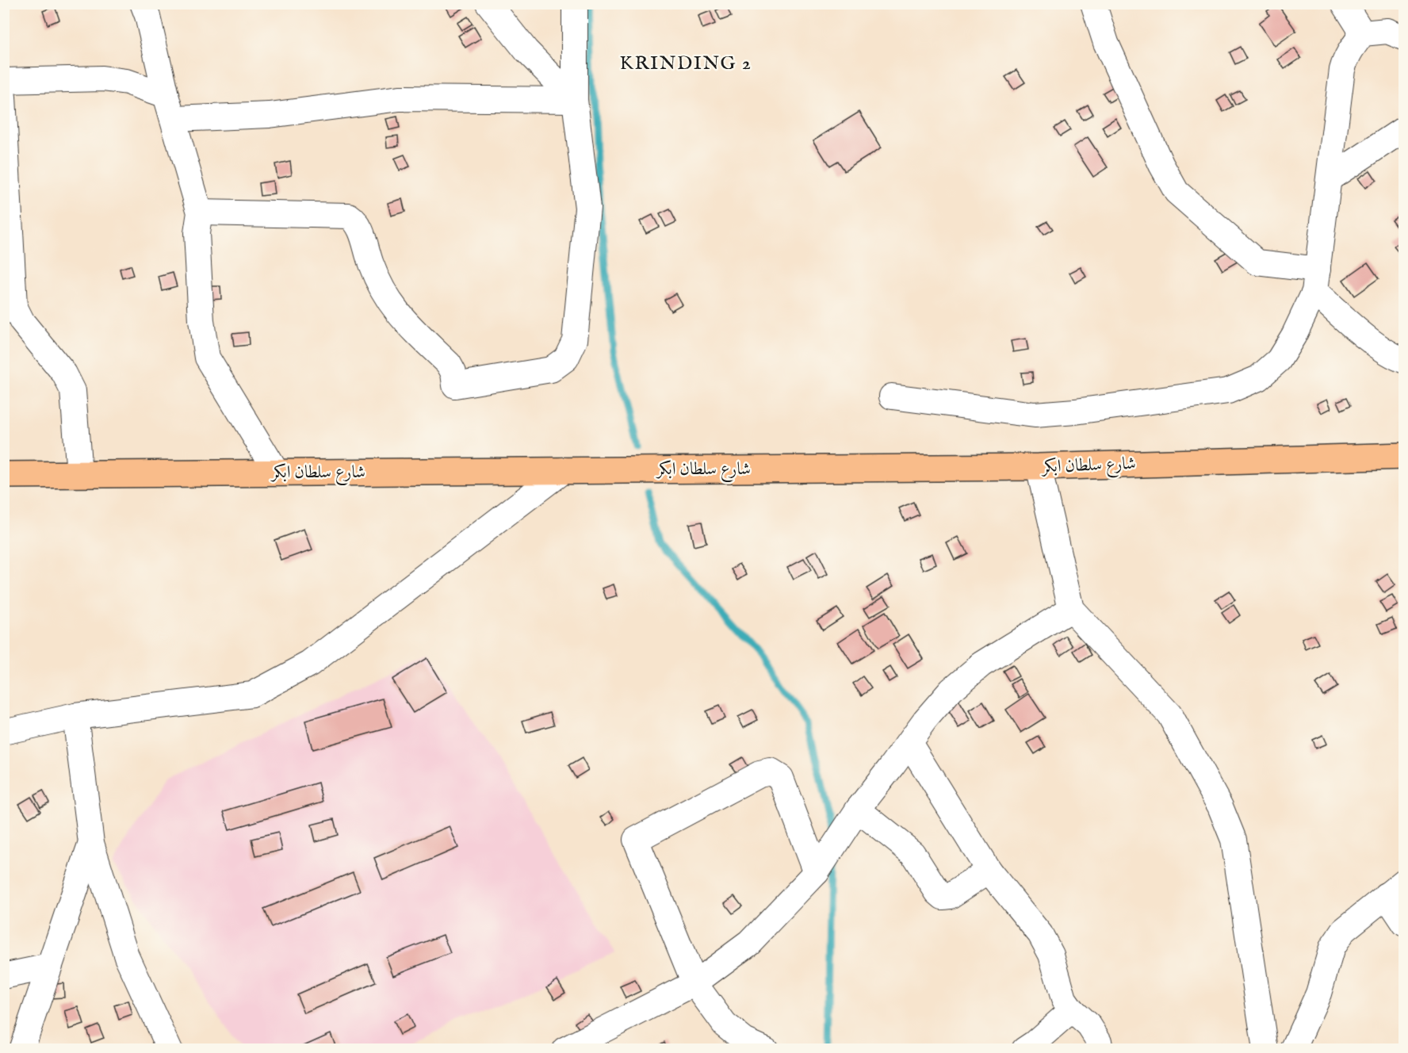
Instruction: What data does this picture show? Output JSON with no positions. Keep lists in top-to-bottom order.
{
  "streets": {
    "highway": ["شارع سلطان ابكر"]
  },
  "districts": ["KRINDING 2"]
}
